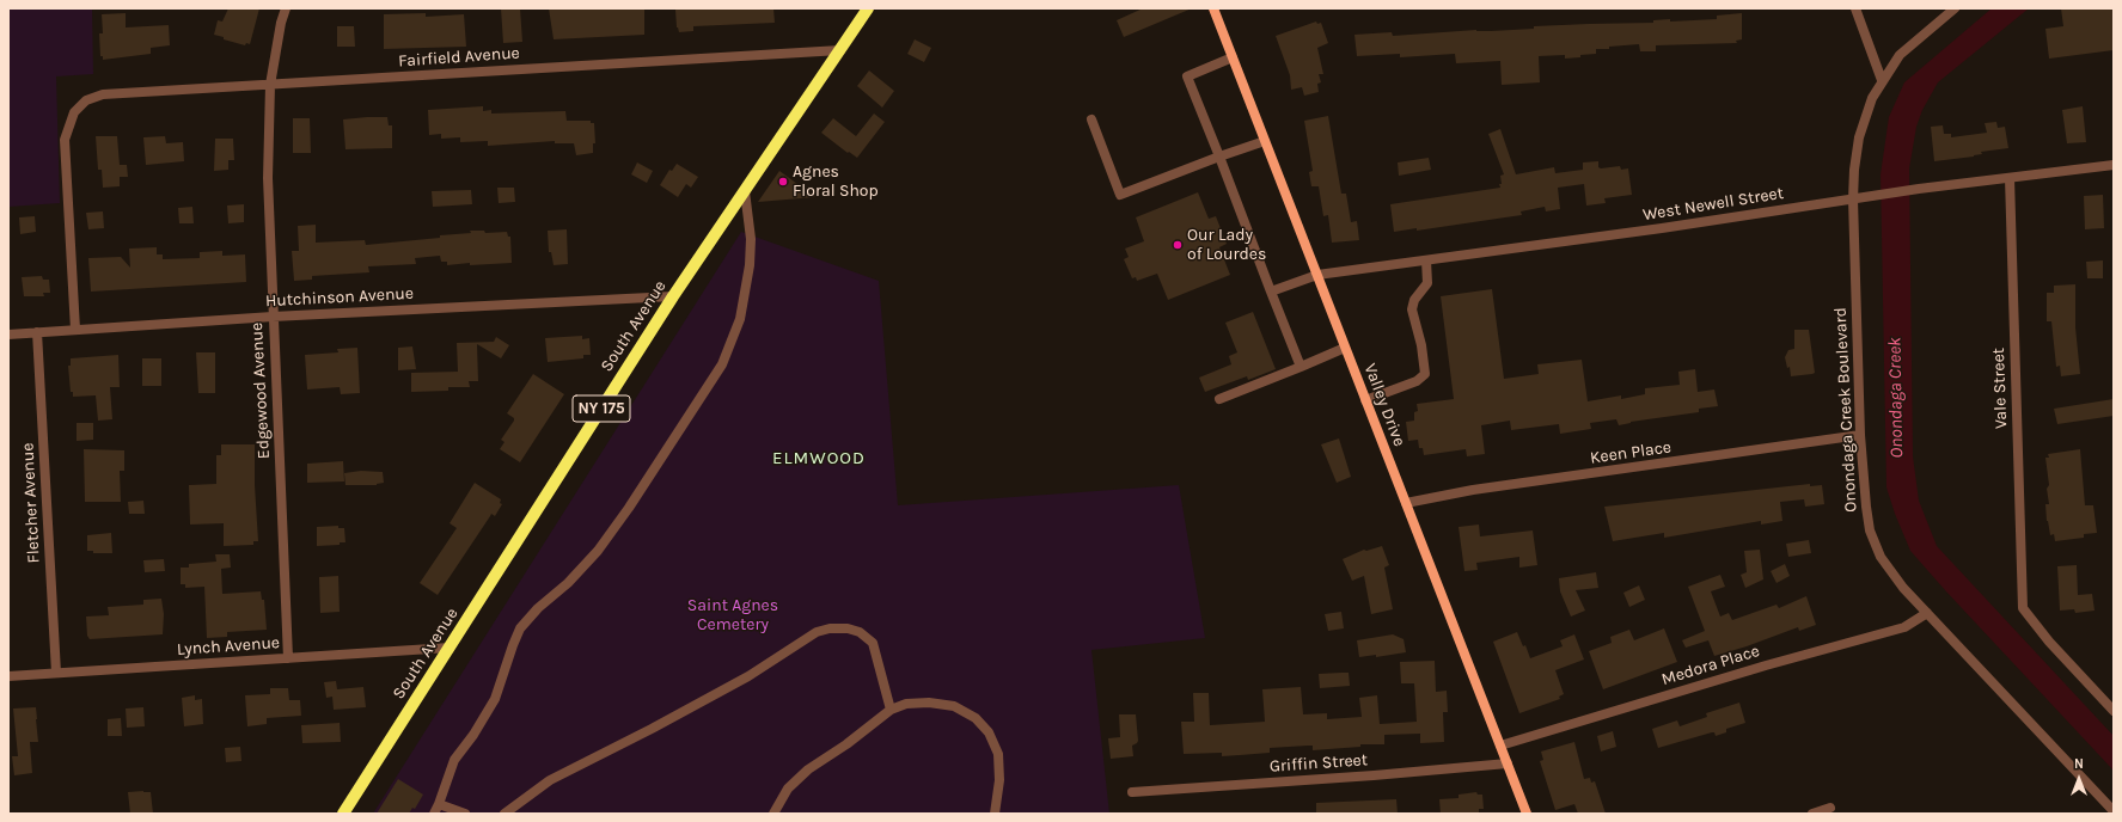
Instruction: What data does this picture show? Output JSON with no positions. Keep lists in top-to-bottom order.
{
  "streets": {
    "main road": ["South Avenue", "Valley Drive", "NY 175"],
    "street": [
      "Fairfield Avenue",
      "West Newell Street",
      "Hutchinson Avenue",
      "Vale Street",
      "Edgewood Avenue",
      "Onondaga Creek Boulevard",
      "Keen Place",
      "Fletcher Avenue",
      "Lynch Avenue",
      "Medora Place",
      "Griffin Street"
    ]
  },
  "crossings": [
    ["Fairfield Avenue", "Hutchinson Avenue"],
    ["Fairfield Avenue", "South Avenue"],
    ["Fairfield Avenue", "Edgewood Avenue"],
    ["West Newell Street", "Vale Street"],
    ["West Newell Street", "Valley Drive"],
    ["West Newell Street", "Onondaga Creek Boulevard"],
    ["Hutchinson Avenue", "South Avenue"],
    ["Hutchinson Avenue", "Edgewood Avenue"],
    ["Hutchinson Avenue", "Fletcher Avenue"],
    ["South Avenue", "Lynch Avenue"],
    ["Edgewood Avenue", "Lynch Avenue"],
    ["Valley Drive", "Keen Place"],
    ["Valley Drive", "Medora Place"],
    ["Valley Drive", "Griffin Street"],
    ["Onondaga Creek Boulevard", "Keen Place"],
    ["Onondaga Creek Boulevard", "Medora Place"],
    ["Fletcher Avenue", "Lynch Avenue"]
  ],
  "districts": ["ELMWOOD"],
  "water": ["Onondaga Creek"],
  "parks": ["Saint Agnes Cemetery"],
  "places": ["Agnes Floral Shop", "Our Lady of Lourdes"],
  "north": "top"
}
